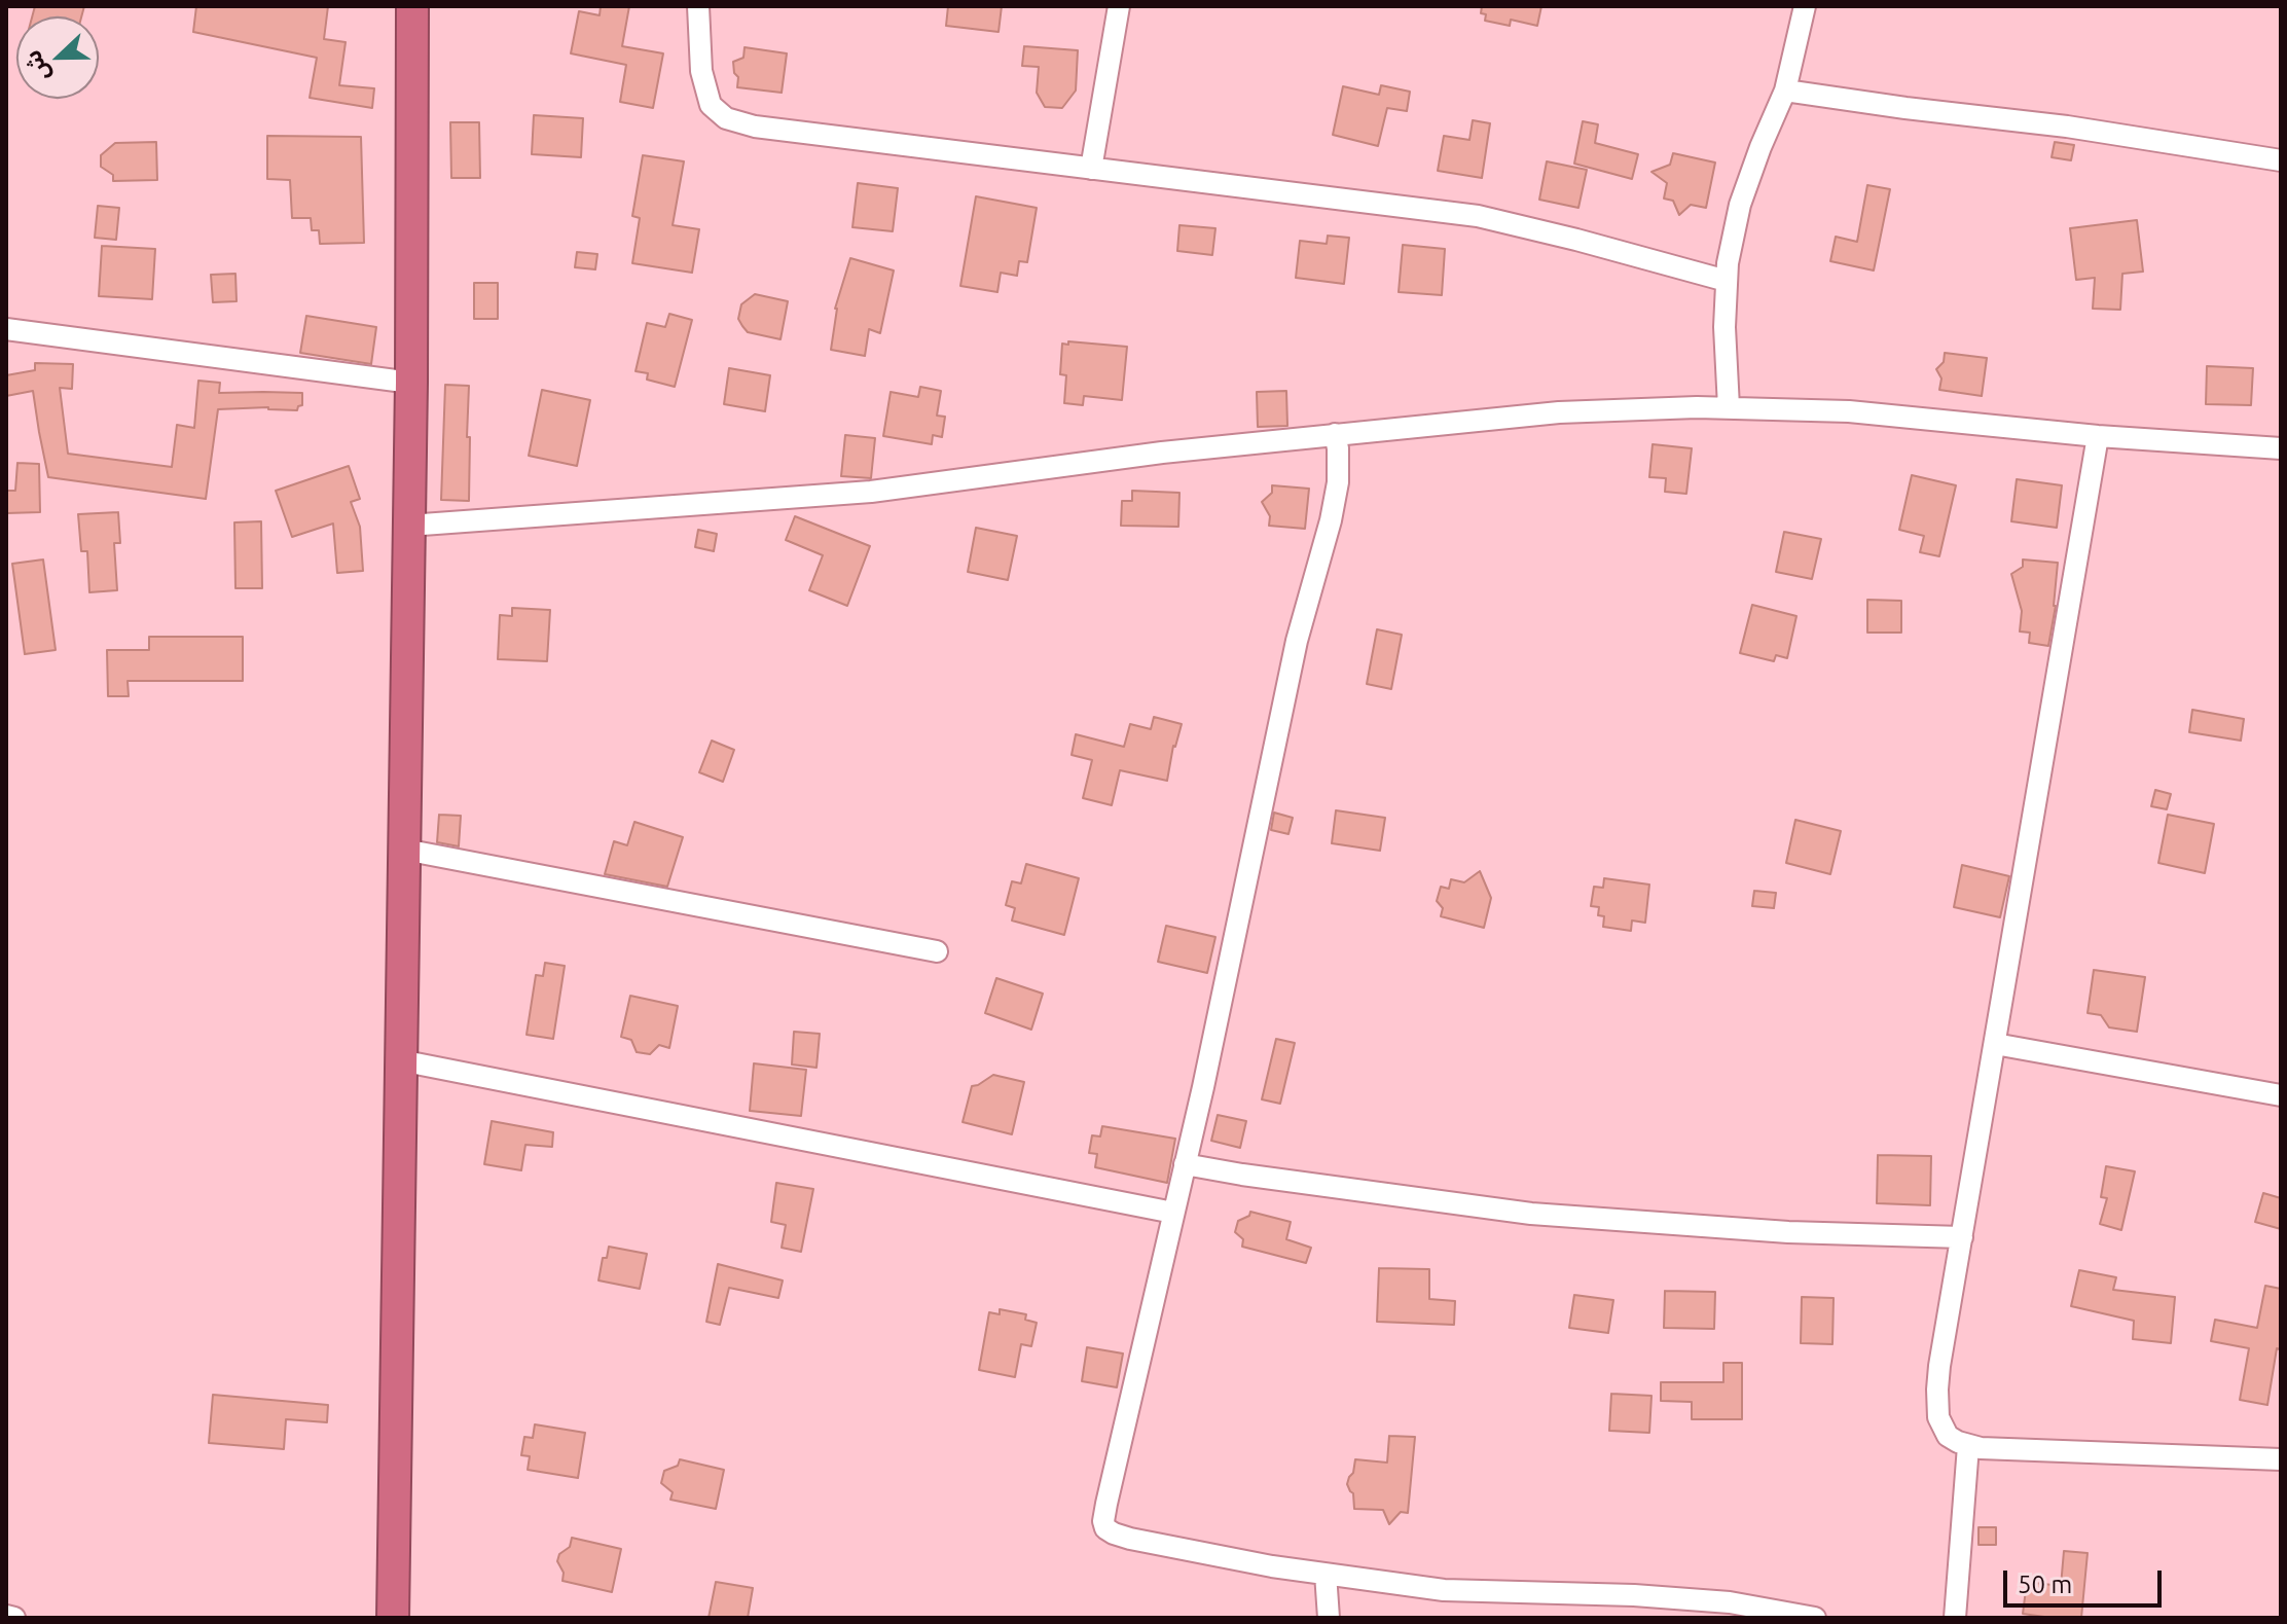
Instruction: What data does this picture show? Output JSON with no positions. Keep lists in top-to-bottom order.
{
  "scale_bar": "50 m",
  "north": "left"
}
